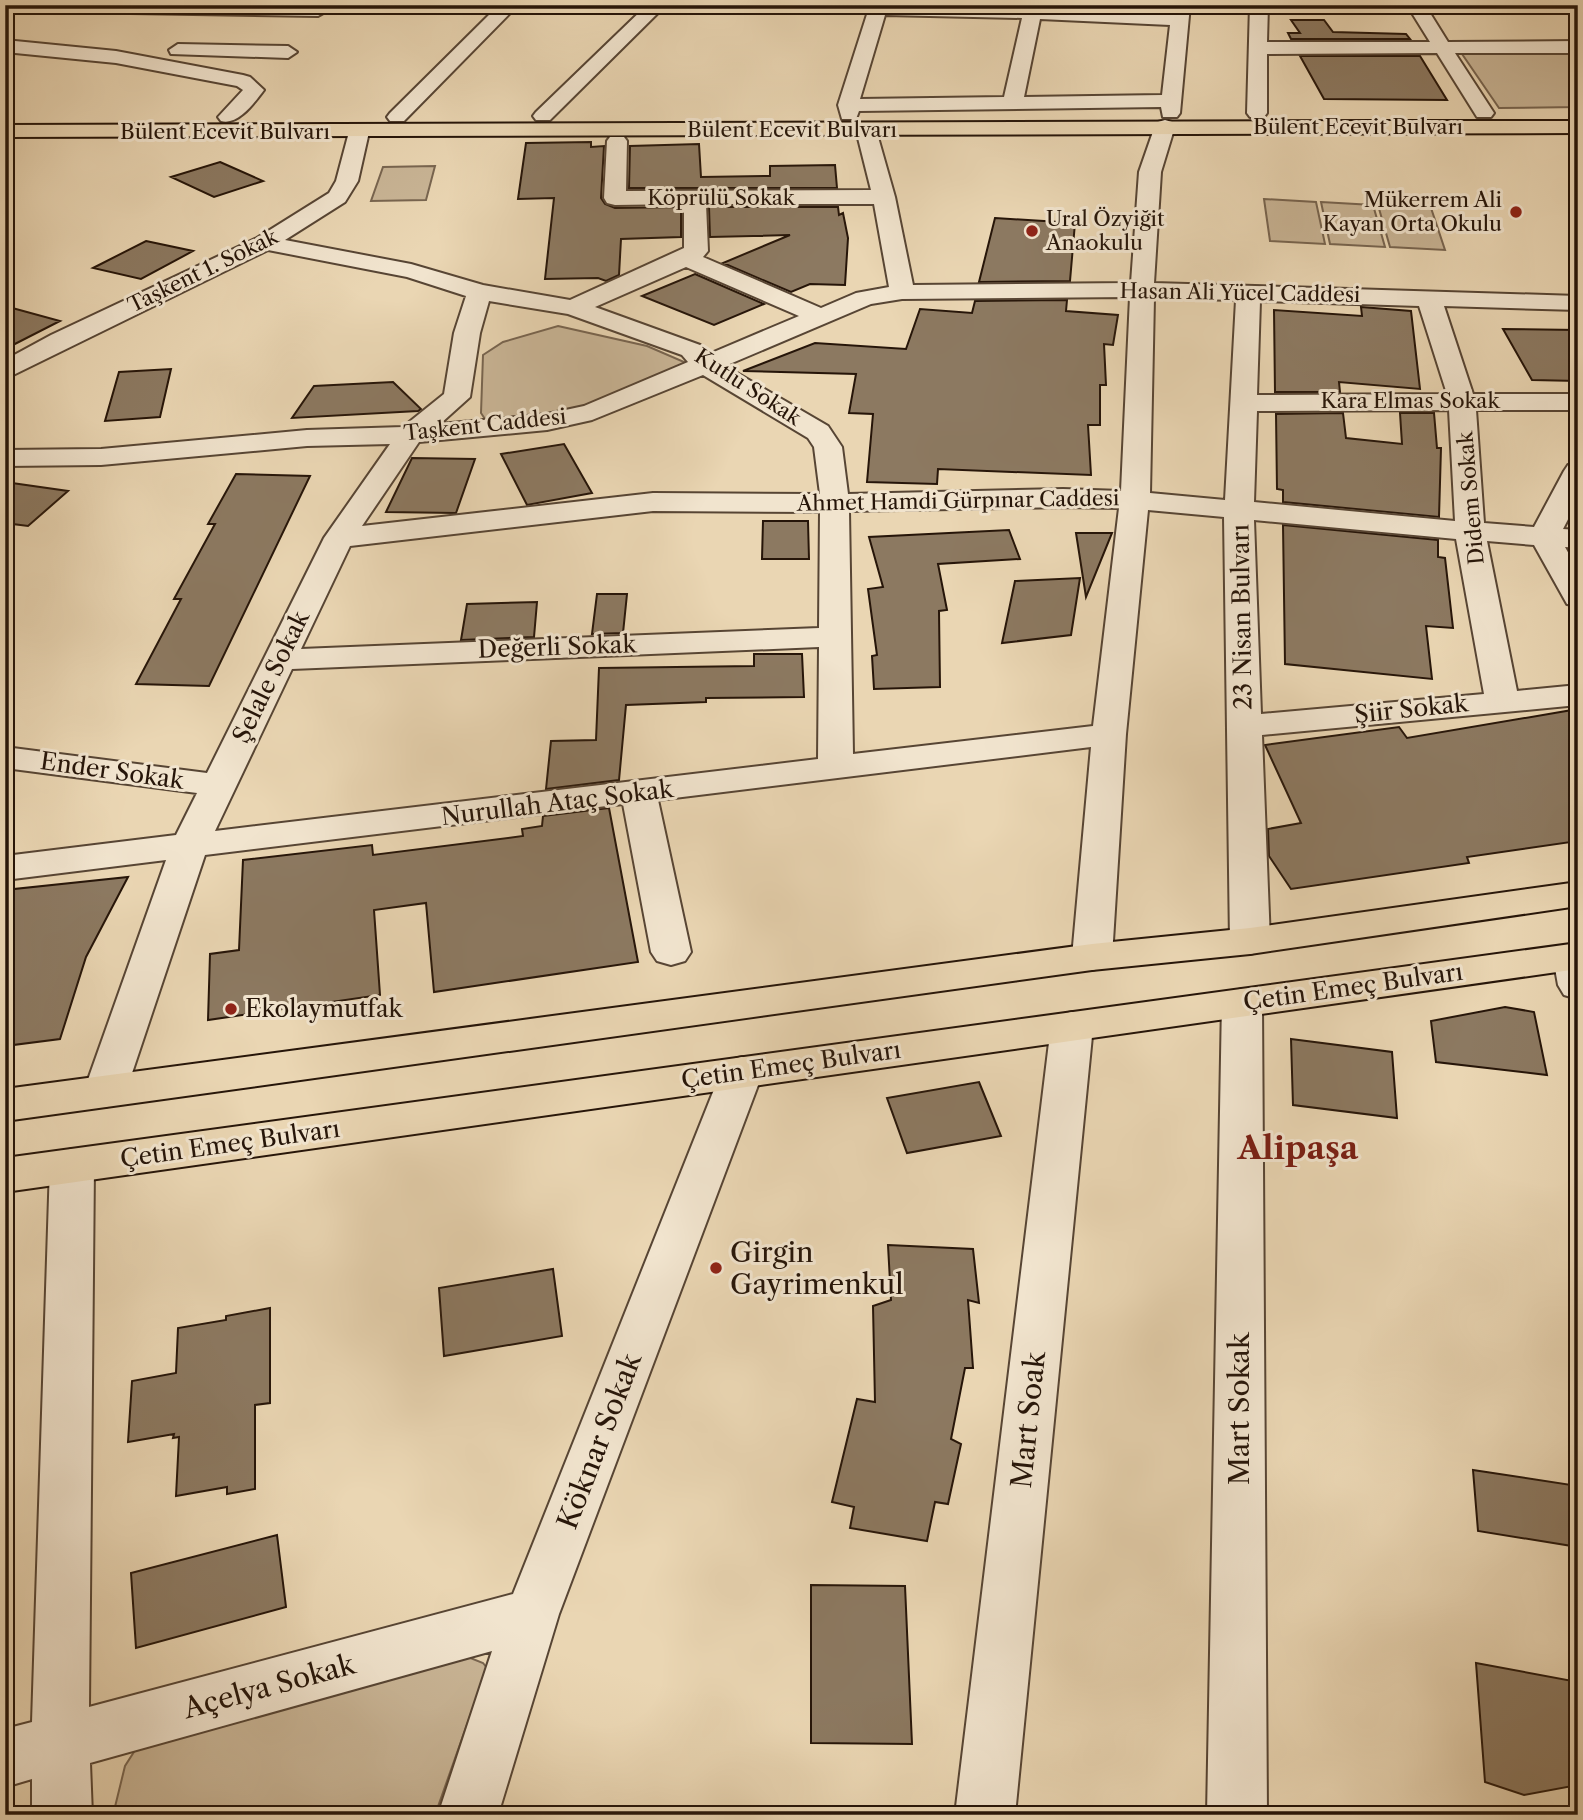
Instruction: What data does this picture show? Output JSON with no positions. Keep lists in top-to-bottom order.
{
  "streets": {
    "main road": ["Bülent Ecevit Bulvarı", "Çetin Emeç Bulvarı"],
    "street": [
      "Köprülü Sokak",
      "Taşkent 1. Sokak",
      "Hasan Ali Yücel Caddesi",
      "Kutlu Sokak",
      "Kara Elmas Sokak",
      "Taşkent Caddesi",
      "Didem Sokak",
      "Ahmet Hamdi Gürpınar Caddesi",
      "23 Nisan Bulvarı",
      "Değerli Sokak",
      "Şelale Sokak",
      "Şiir Sokak",
      "Ender Sokak",
      "Nurullah Ataç Sokak",
      "Mart Sokak",
      "Mart Soak",
      "Köknar Sokak",
      "Açelya Sokak"
    ]
  },
  "crossings": [
    ["Bülent Ecevit Bulvarı", "Taşkent 1. Sokak"],
    ["Taşkent 1. Sokak", "Kutlu Sokak"],
    ["Hasan Ali Yücel Caddesi", "Taşkent Caddesi"],
    ["Hasan Ali Yücel Caddesi", "Didem Sokak"],
    ["Hasan Ali Yücel Caddesi", "23 Nisan Bulvarı"],
    ["Kutlu Sokak", "Taşkent Caddesi"],
    ["Kutlu Sokak", "Ahmet Hamdi Gürpınar Caddesi"],
    ["Kutlu Sokak", "Değerli Sokak"],
    ["Kutlu Sokak", "Şelale Sokak"],
    ["Kutlu Sokak", "Nurullah Ataç Sokak"],
    ["Kara Elmas Sokak", "Didem Sokak"],
    ["Kara Elmas Sokak", "23 Nisan Bulvarı"],
    ["Taşkent Caddesi", "Şelale Sokak"],
    ["Didem Sokak", "Ahmet Hamdi Gürpınar Caddesi"],
    ["Didem Sokak", "Şiir Sokak"],
    ["Ahmet Hamdi Gürpınar Caddesi", "23 Nisan Bulvarı"],
    ["Ahmet Hamdi Gürpınar Caddesi", "Şelale Sokak"],
    ["23 Nisan Bulvarı", "Şiir Sokak"],
    ["Değerli Sokak", "Şelale Sokak"],
    ["Şelale Sokak", "Ender Sokak"],
    ["Şelale Sokak", "Nurullah Ataç Sokak"],
    ["Çetin Emeç Bulvarı", "Mart Sokak"],
    ["Çetin Emeç Bulvarı", "Mart Soak"],
    ["Çetin Emeç Bulvarı", "Köknar Sokak"],
    ["Köknar Sokak", "Açelya Sokak"]
  ],
  "districts": ["Alipaşa"],
  "places": [
    "Mükerrem Ali Kayan Orta Okulu",
    "Ural Özyiğit Anaokulu",
    "Ekolaymutfak",
    "Girgin Gayrimenkul"
  ]
}
